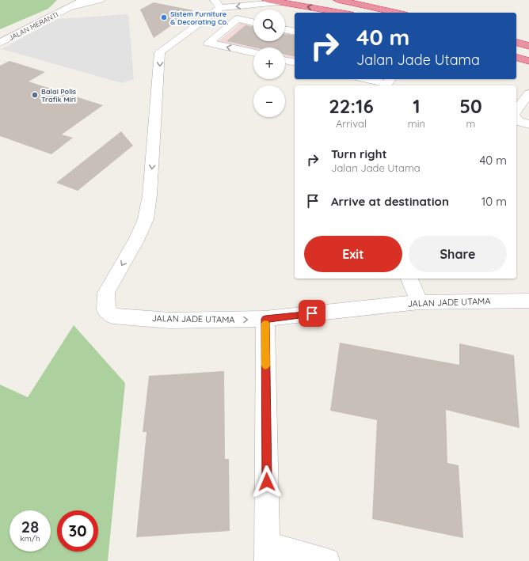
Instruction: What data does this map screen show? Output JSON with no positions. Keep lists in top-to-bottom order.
{
  "streets": {
    "street": ["JALAN MERANTI", "JALAN JADE UTAMA"]
  },
  "places": ["Sistem Furniture & Decorating Co.", "Balai Polis Trafik Miri"],
  "page": {
    "map_buttons": ["+", "−"],
    "turn": ["40 m", "Jalan Jade Utama"],
    "eta": [
      "22:16",
      "Arrival",
      "1",
      "min",
      "50",
      "m"
    ],
    "list": [
      {
        "name": "Turn right",
        "note": "Jalan Jade Utama",
        "value": "40 m"
      },
      {
        "name": "Arrive at destination",
        "value": "10 m"
      }
    ],
    "buttons": ["Exit", "Share"],
    "speed": "28 km/h",
    "limit": "30"
  }
}
